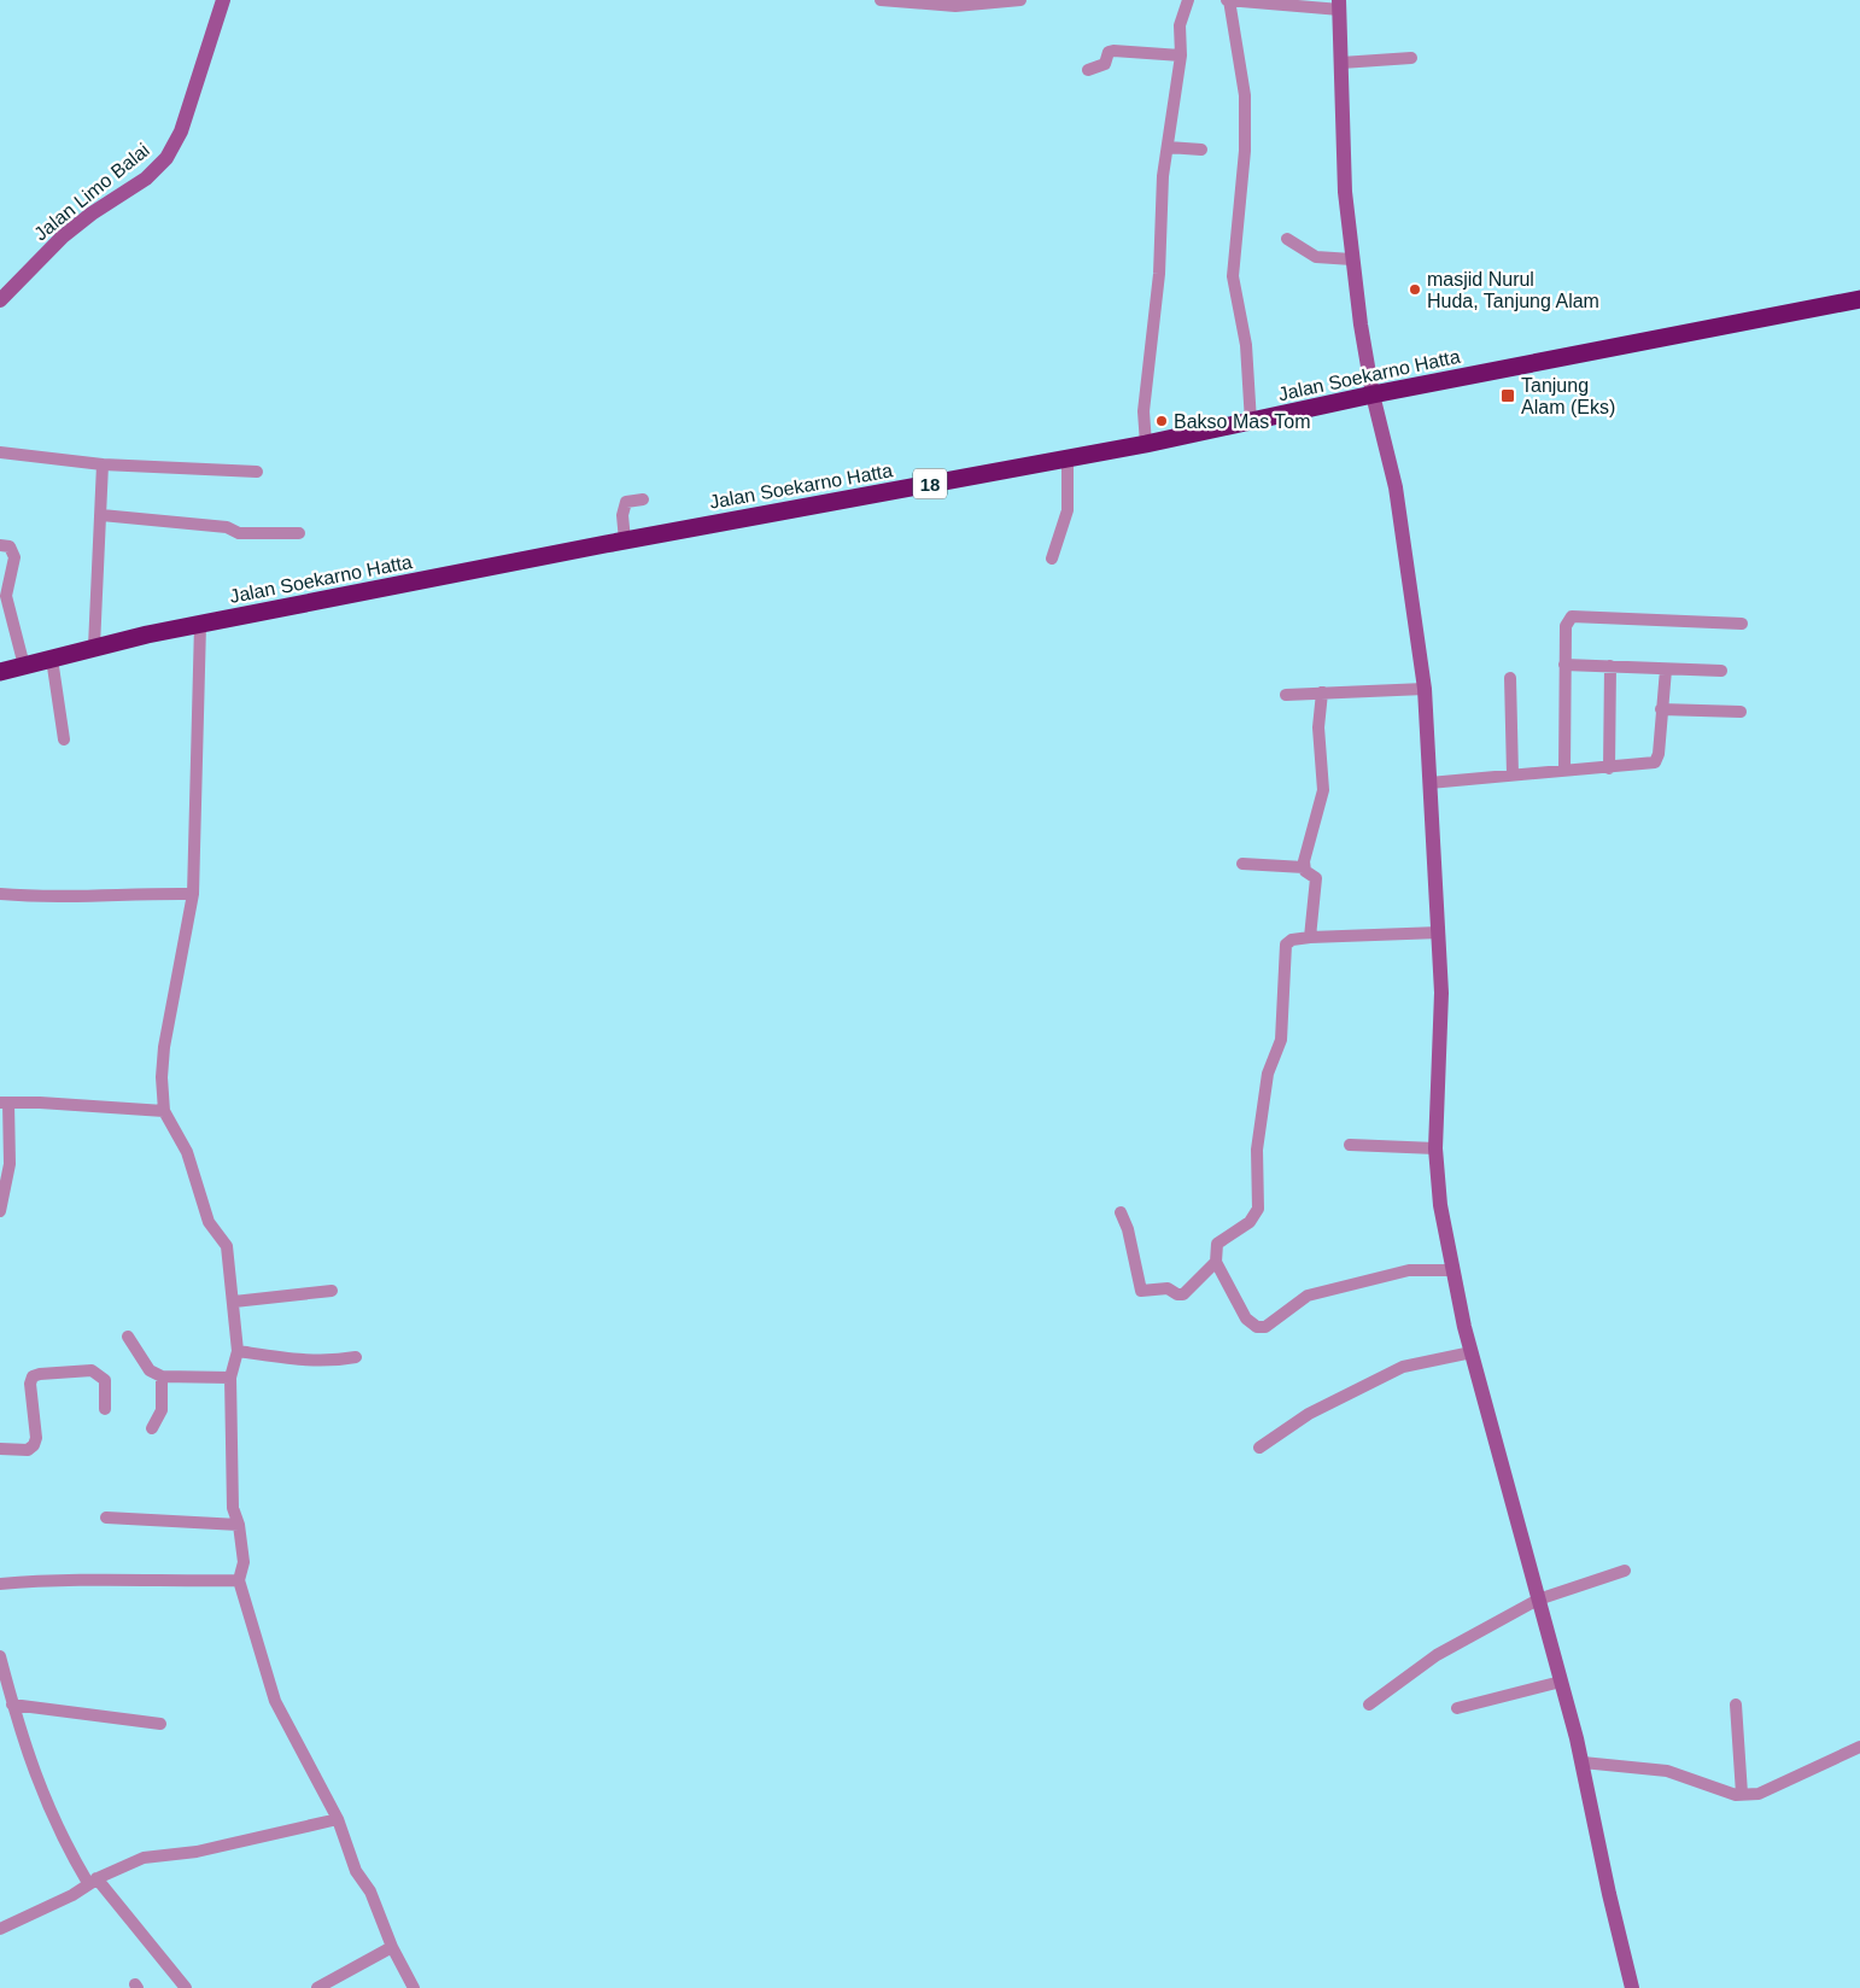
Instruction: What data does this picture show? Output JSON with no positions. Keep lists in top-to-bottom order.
{
  "streets": {
    "highway": ["Jalan Soekarno Hatta", "18"],
    "street": ["Jalan Limo Balai"]
  },
  "places": {
    "other": ["masjid Nurul Huda, Tanjung Alam", "Bakso Mas Tom"],
    "transit": ["Tanjung Alam (Eks)"]
  }
}
